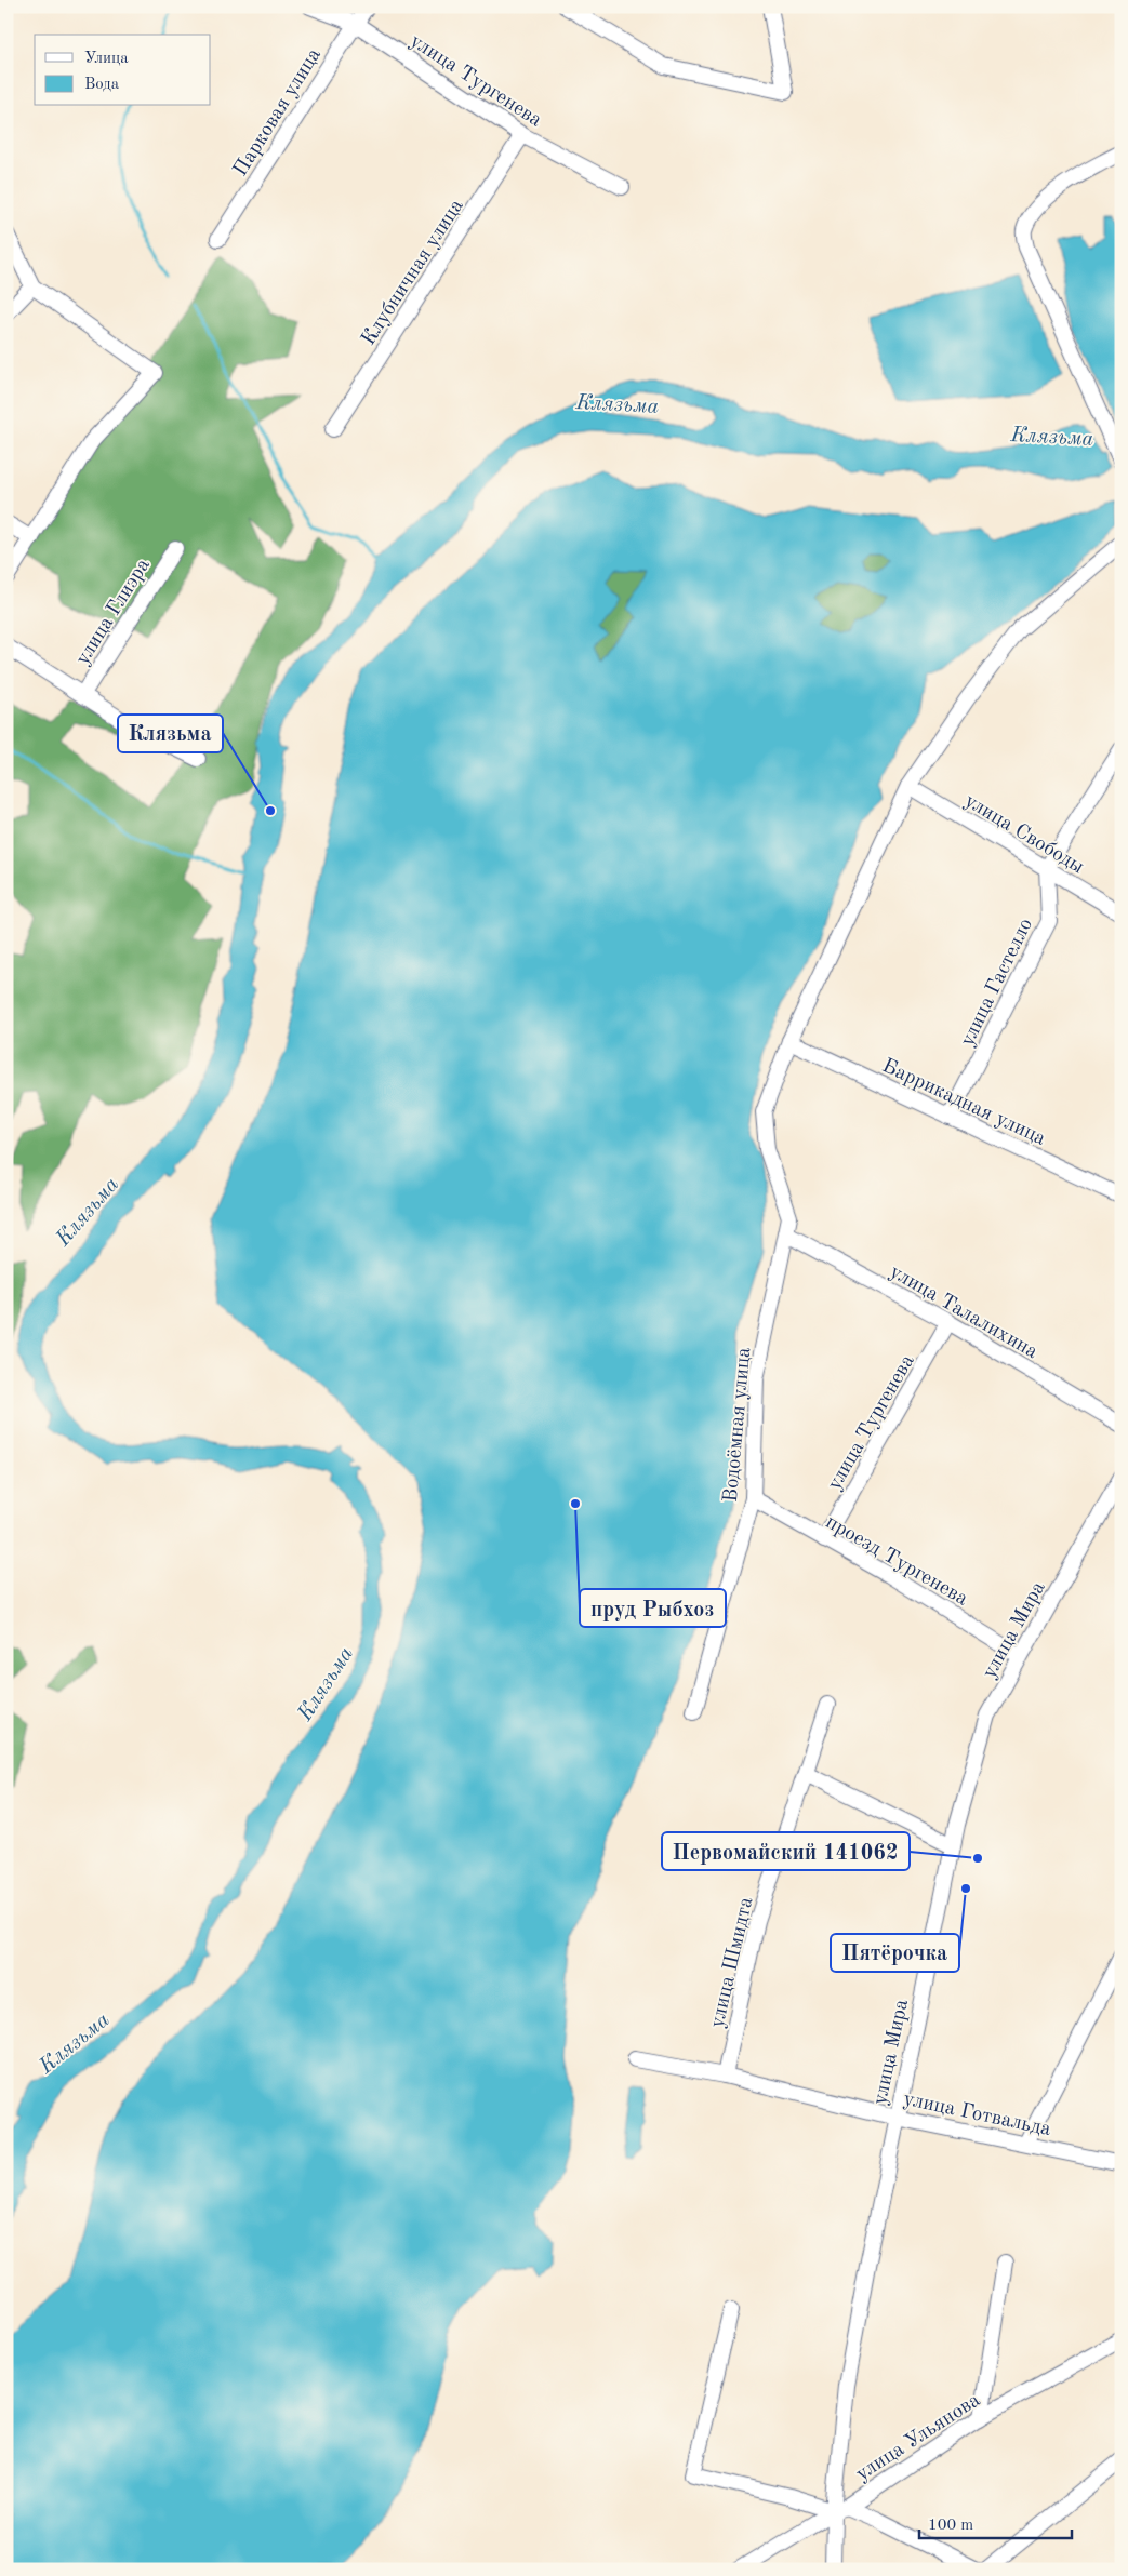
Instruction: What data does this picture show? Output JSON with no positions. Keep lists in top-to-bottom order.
{
  "streets": {
    "street": [
      "улица Тургенева",
      "Парковая улица",
      "Клубничная улица",
      "улица Глиэра",
      "улица Свободы",
      "улица Гастелло",
      "Баррикадная улица",
      "улица Талалихина",
      "Водоёмная улица",
      "проезд Тургенева",
      "улица Мира",
      "улица Шмидта",
      "улица Готвальда",
      "улица Ульянова"
    ]
  },
  "crossings": [
    ["улица Тургенева", "Парковая улица"],
    ["улица Тургенева", "Клубничная улица"],
    ["улица Тургенева", "улица Талалихина"],
    ["улица Тургенева", "проезд Тургенева"],
    ["улица Свободы", "улица Гастелло"],
    ["улица Свободы", "Водоёмная улица"],
    ["улица Гастелло", "Баррикадная улица"],
    ["Баррикадная улица", "Водоёмная улица"],
    ["улица Талалихина", "Водоёмная улица"],
    ["Водоёмная улица", "проезд Тургенева"],
    ["проезд Тургенева", "улица Мира"],
    ["улица Мира", "улица Готвальда"],
    ["улица Мира", "улица Ульянова"],
    ["улица Шмидта", "улица Готвальда"]
  ],
  "water": ["Клязьма"],
  "places": [
    "Клязьма",
    "пруд Рыбхоз",
    "Первомайский 141062",
    "Пятёрочка"
  ],
  "legend": ["Улица", "Вода"],
  "scale_bar": "100 m"
}
